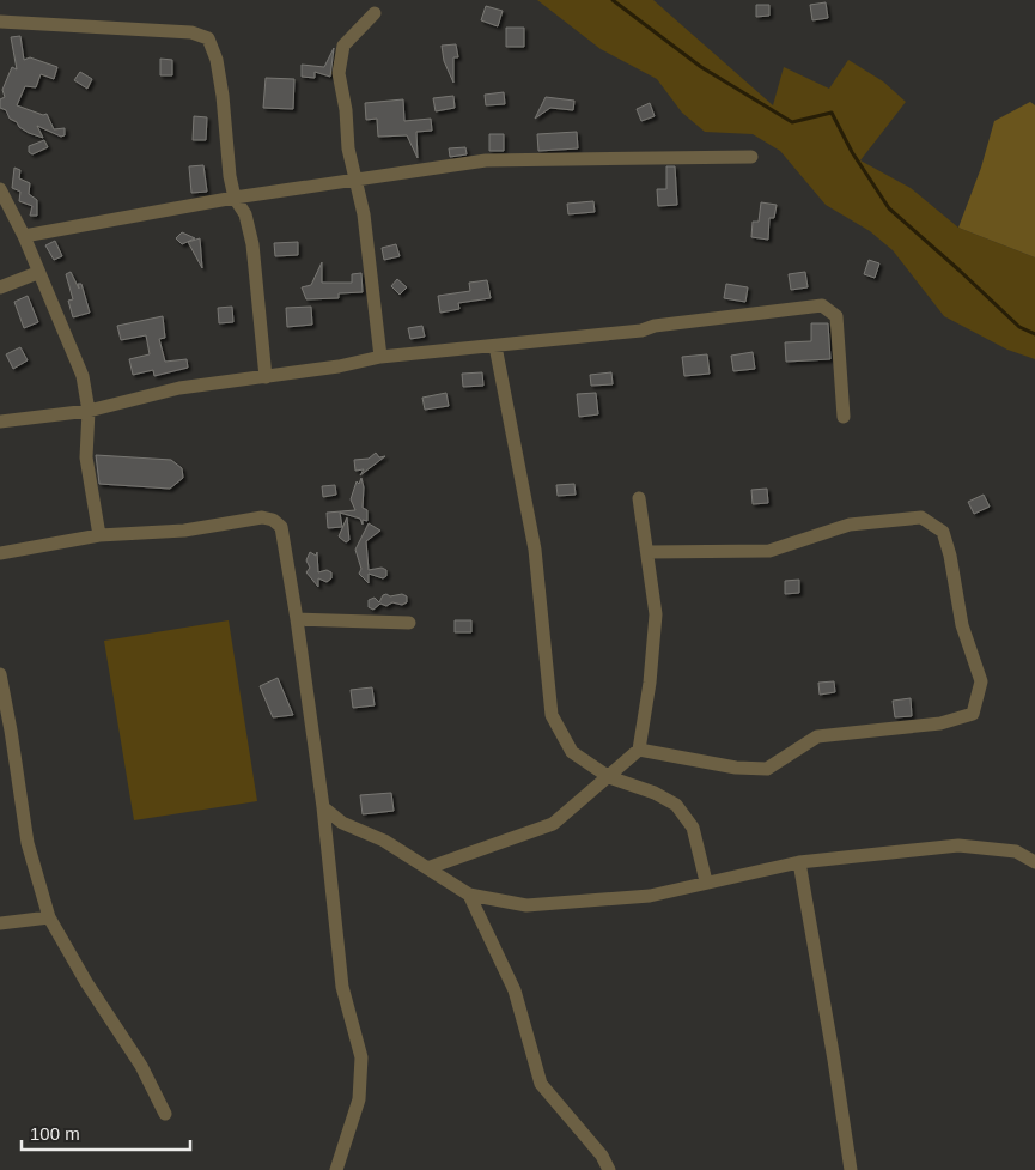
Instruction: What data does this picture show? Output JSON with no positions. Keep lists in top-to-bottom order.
{
  "scale_bar": "100 m"
}
